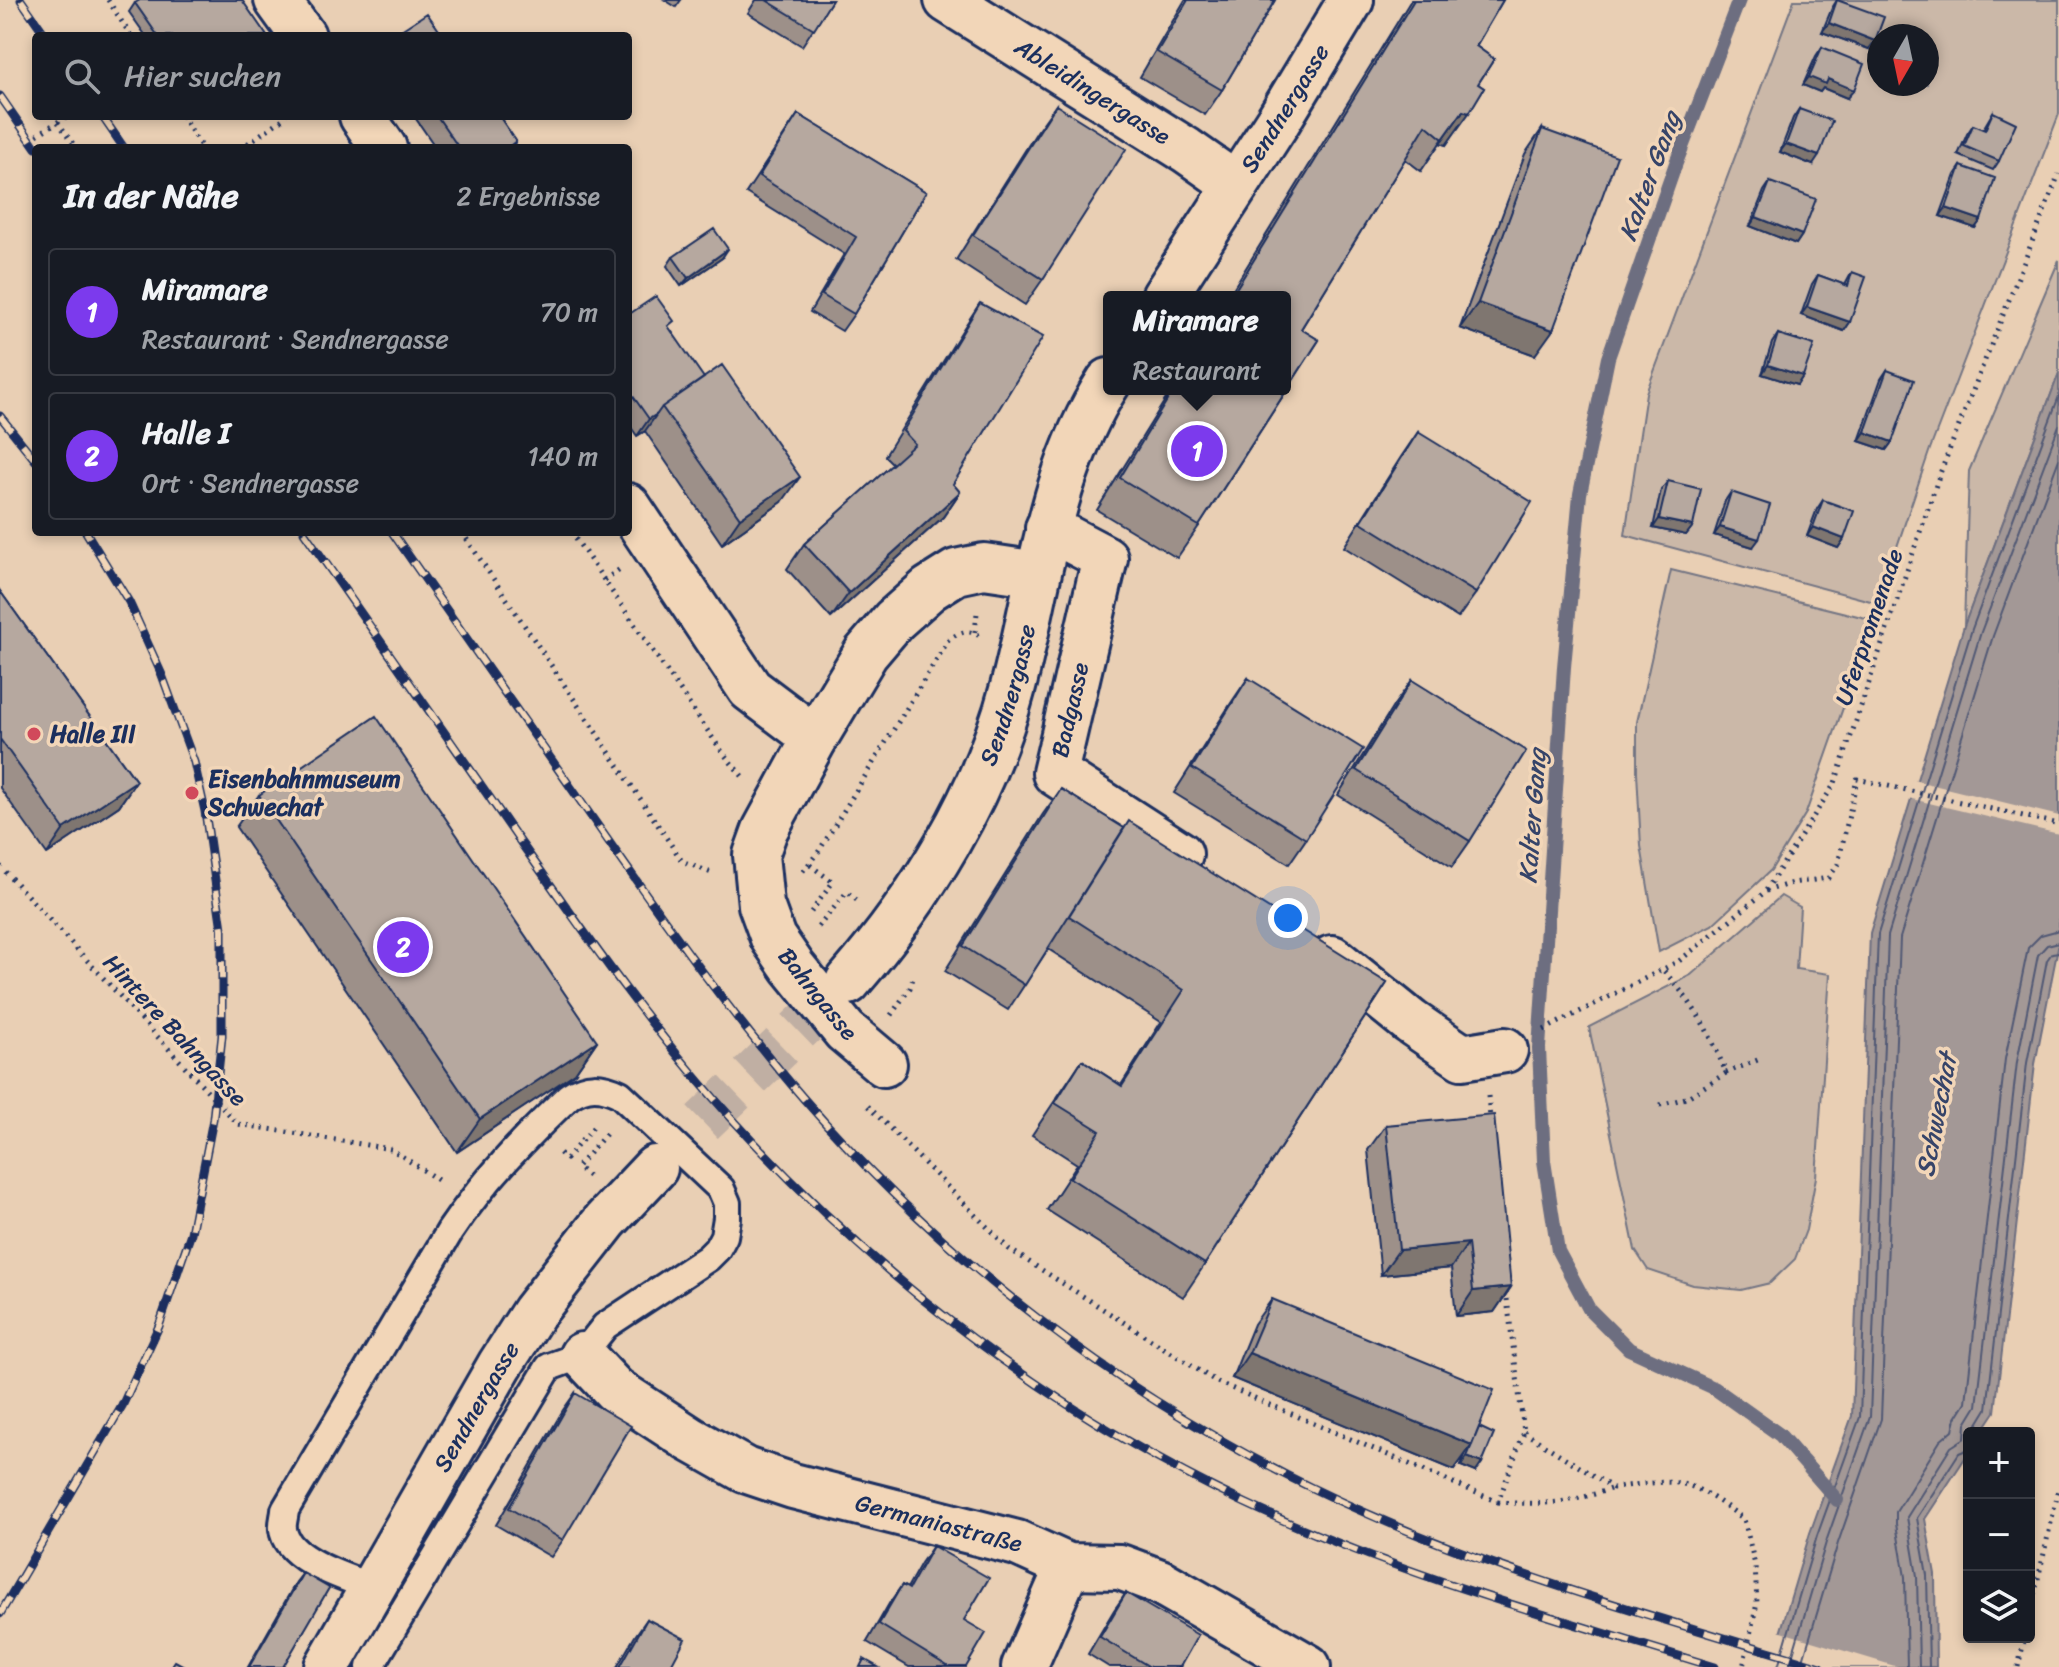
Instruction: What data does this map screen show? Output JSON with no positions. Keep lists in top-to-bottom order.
{
  "streets": {
    "street": [
      "Ableidingergasse",
      "Sendnergasse",
      "Badgasse",
      "Bahngasse",
      "Germaniastraße"
    ],
    "path": ["Uferpromenade", "Hintere Bahngasse"]
  },
  "crossings": [
    ["Ableidingergasse", "Sendnergasse"],
    ["Sendnergasse", "Badgasse"],
    ["Sendnergasse", "Bahngasse"]
  ],
  "water": ["Kalter Gang", "Schwechat"],
  "places": ["Halle III", "Eisenbahnmuseum Schwechat"],
  "north": "bottom",
  "page": {
    "search": "Hier suchen",
    "heading": ["In der Nähe", "2 Ergebnisse"],
    "list": [
      {
        "mark": "1",
        "name": "Miramare",
        "note": "Restaurant · Sendnergasse",
        "value": "70 m"
      },
      {
        "mark": "2",
        "name": "Halle I",
        "note": "Ort · Sendnergasse",
        "value": "140 m"
      }
    ],
    "popup": ["Miramare", "Restaurant"],
    "pins": ["1", "2"],
    "map_buttons": ["+", "−"]
  }
}
